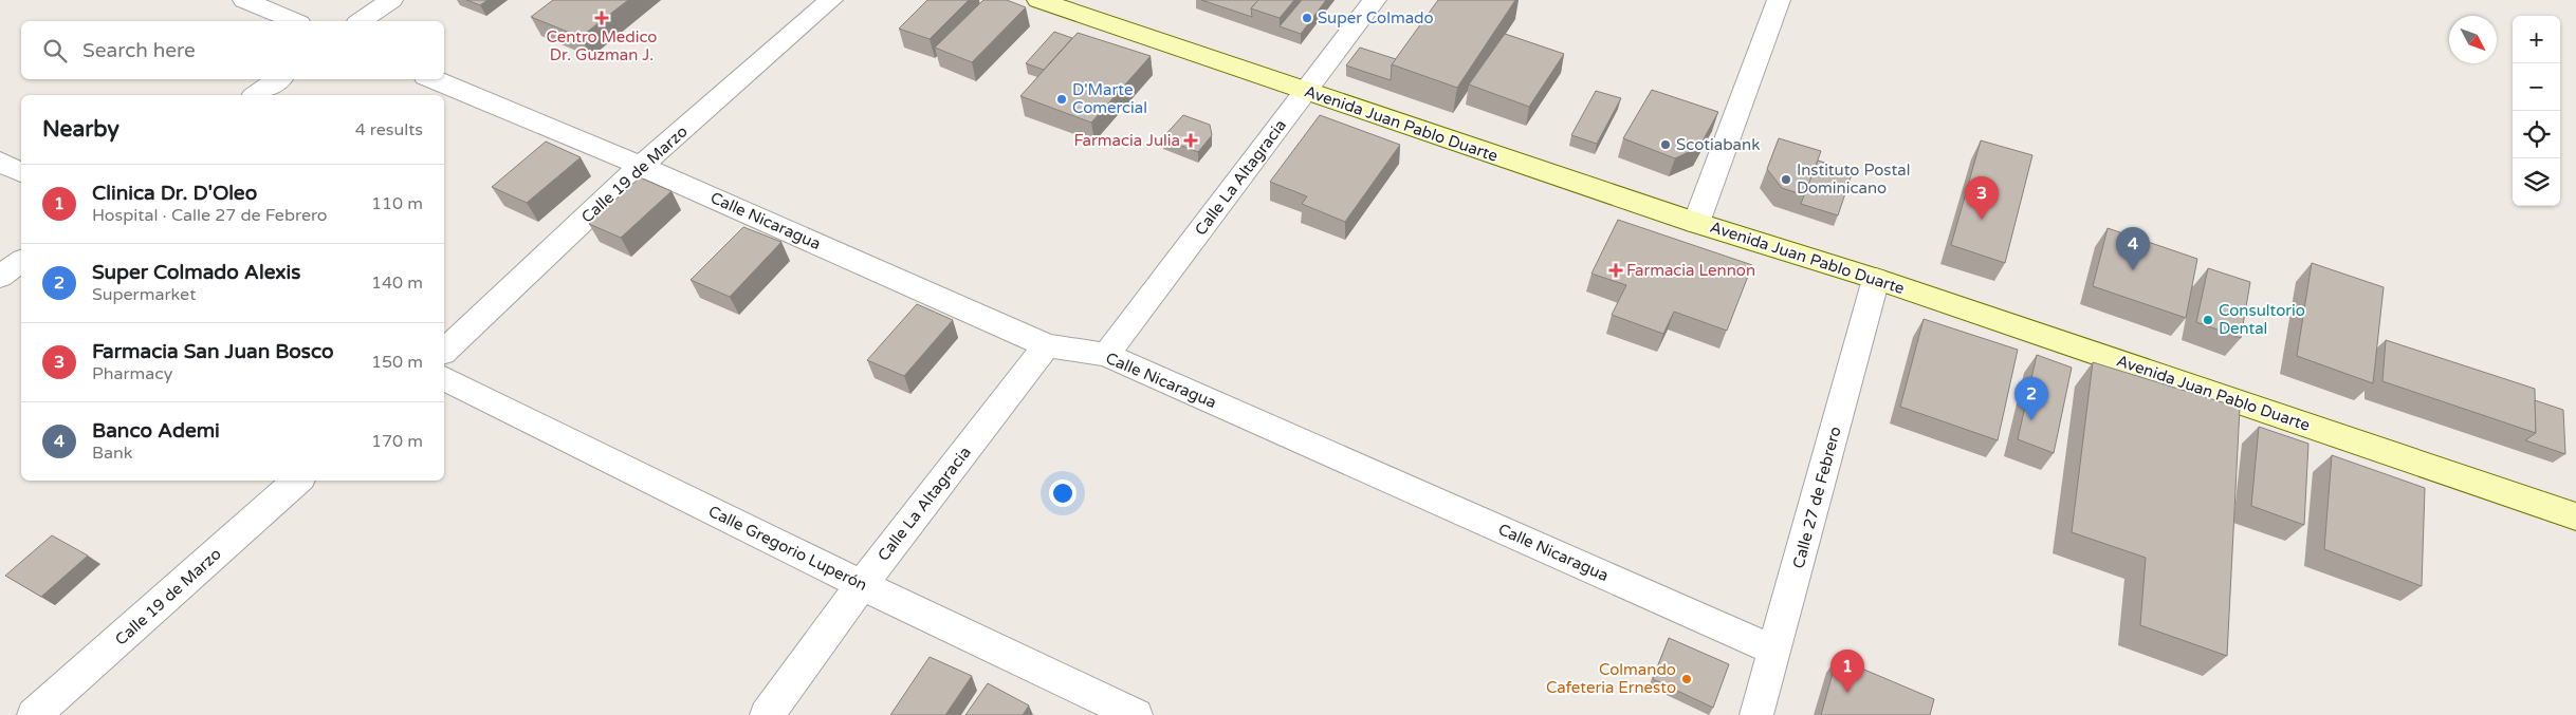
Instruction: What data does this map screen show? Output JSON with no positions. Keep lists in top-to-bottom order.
{
  "streets": {
    "main road": ["Avenida Juan Pablo Duarte"],
    "street": [
      "Calle 19 de Marzo",
      "Calle La Altagracia",
      "Calle Nicaragua",
      "Calle 27 de Febrero",
      "Calle Gregorio Luperón"
    ]
  },
  "crossings": [
    ["Avenida Juan Pablo Duarte", "Calle La Altagracia"],
    ["Avenida Juan Pablo Duarte", "Calle 27 de Febrero"],
    ["Calle 19 de Marzo", "Calle Nicaragua"],
    ["Calle La Altagracia", "Calle Nicaragua"],
    ["Calle La Altagracia", "Calle Gregorio Luperón"],
    ["Calle Nicaragua", "Calle 27 de Febrero"]
  ],
  "places": {
    "health": ["Centro Medico Dr. Guzman J.", "Farmacia Julia", "Farmacia Lennon"],
    "other": [
      "Super Colmado",
      "D'Marte Comercial",
      "Scotiabank",
      "Instituto Postal Dominicano",
      "Consultorio Dental",
      "Colmando Cafeteria Ernesto"
    ]
  },
  "north": "bottom right",
  "page": {
    "map_buttons": ["+", "−"],
    "search": "Search here",
    "heading": ["Nearby", "4 results"],
    "list": [
      {
        "mark": "1",
        "name": "Clinica Dr. D'Oleo",
        "note": "Hospital · Calle 27 de Febrero",
        "value": "110 m"
      },
      {
        "mark": "2",
        "name": "Super Colmado Alexis",
        "note": "Supermarket",
        "value": "140 m"
      },
      {
        "mark": "3",
        "name": "Farmacia San Juan Bosco",
        "note": "Pharmacy",
        "value": "150 m"
      },
      {
        "mark": "4",
        "name": "Banco Ademi",
        "note": "Bank",
        "value": "170 m"
      }
    ],
    "pins": [
      "3",
      "4",
      "2",
      "1"
    ]
  }
}
